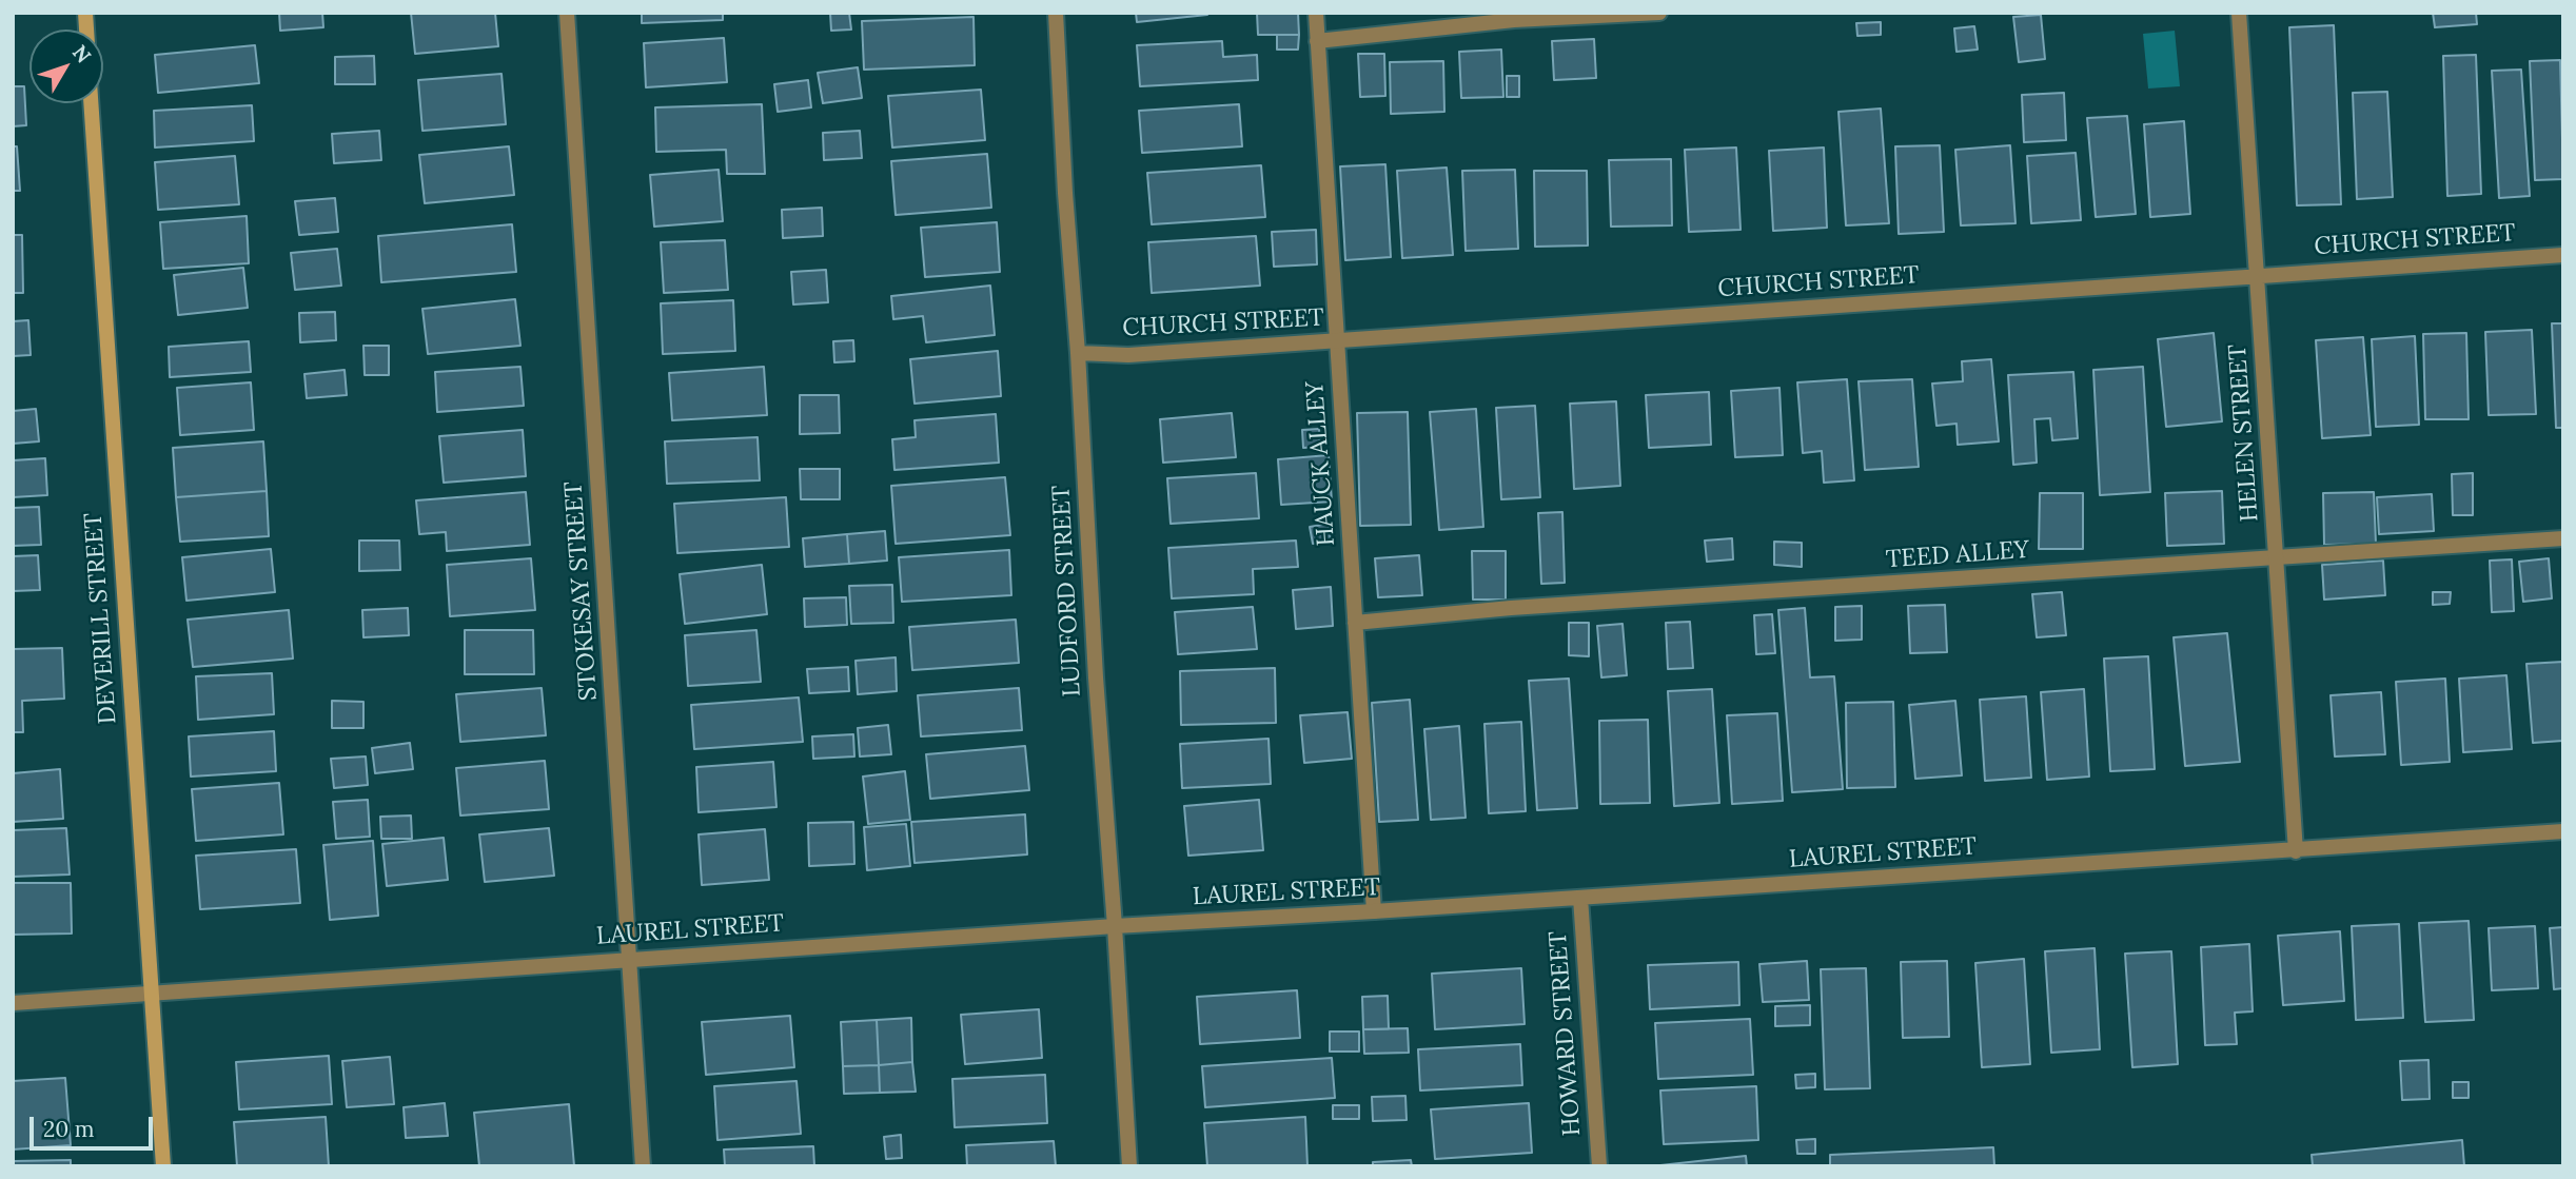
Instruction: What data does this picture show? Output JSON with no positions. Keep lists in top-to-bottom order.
{
  "streets": {
    "main road": ["DEVERILL STREET"],
    "street": [
      "CHURCH STREET",
      "HELEN STREET",
      "HAUCK ALLEY",
      "TEED ALLEY",
      "STOKESAY STREET",
      "LUDFORD STREET",
      "LAUREL STREET",
      "HOWARD STREET"
    ]
  },
  "crossings": [
    ["CHURCH STREET", "HELEN STREET"],
    ["CHURCH STREET", "HAUCK ALLEY"],
    ["CHURCH STREET", "LUDFORD STREET"],
    ["HELEN STREET", "TEED ALLEY"],
    ["HELEN STREET", "LAUREL STREET"],
    ["HAUCK ALLEY", "TEED ALLEY"],
    ["HAUCK ALLEY", "LAUREL STREET"],
    ["STOKESAY STREET", "LAUREL STREET"],
    ["LUDFORD STREET", "LAUREL STREET"],
    ["DEVERILL STREET", "LAUREL STREET"],
    ["LAUREL STREET", "HOWARD STREET"]
  ],
  "scale_bar": "20 m",
  "north": "top right"
}
